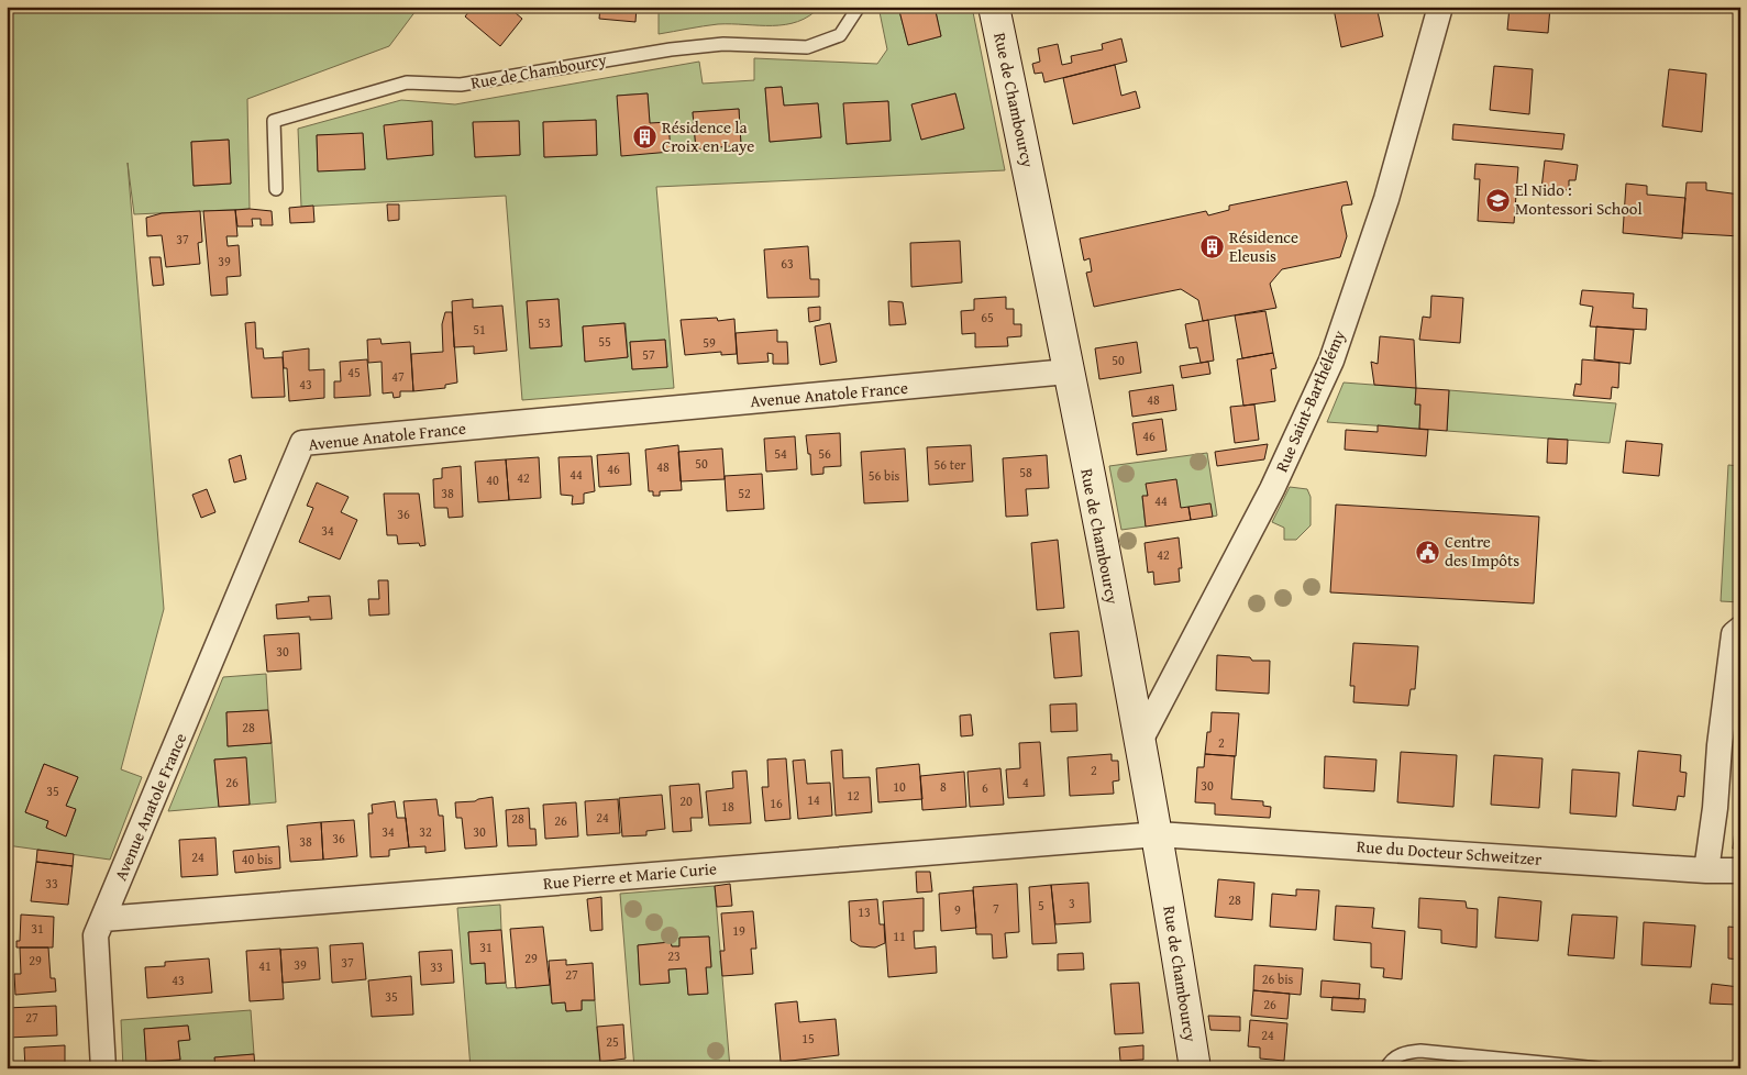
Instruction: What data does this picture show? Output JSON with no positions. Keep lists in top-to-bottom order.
{
  "streets": {
    "street": [
      "Rue de Chambourcy",
      "Avenue Anatole France",
      "Rue Saint-Barthélémy",
      "Rue du Docteur Schweitzer",
      "Rue Pierre et Marie Curie"
    ]
  },
  "crossings": [
    ["Rue de Chambourcy", "Avenue Anatole France"],
    ["Rue de Chambourcy", "Rue Saint-Barthélémy"],
    ["Rue de Chambourcy", "Rue du Docteur Schweitzer"],
    ["Rue de Chambourcy", "Rue Pierre et Marie Curie"],
    ["Avenue Anatole France", "Rue Pierre et Marie Curie"],
    ["Rue du Docteur Schweitzer", "Rue Pierre et Marie Curie"]
  ],
  "places": {
    "building": ["Résidence la Croix en Laye", "Résidence Eleusis"],
    "school or university": ["El Nido : Montessori School"],
    "public building": ["Centre des Impôts"]
  },
  "house_numbers": [
    "37",
    "39",
    "63",
    "65",
    "53",
    "51",
    "55",
    "59",
    "57",
    "50",
    "45",
    "47",
    "43",
    "48",
    "46",
    "54",
    "56",
    "50",
    "56 ter",
    "48",
    "46",
    "58",
    "44",
    "56 bis",
    "42",
    "40",
    "38",
    "52",
    "44",
    "36",
    "34",
    "42",
    "30",
    "28",
    "2",
    "2",
    "26",
    "4",
    "30",
    "10",
    "8",
    "6",
    "35",
    "12",
    "14",
    "20",
    "16",
    "18",
    "24",
    "28",
    "26",
    "34",
    "32",
    "30",
    "36",
    "38",
    "24",
    "40 bis",
    "33",
    "28",
    "3",
    "5",
    "7",
    "9",
    "13",
    "31",
    "19",
    "11",
    "31",
    "23",
    "29",
    "29",
    "37",
    "39",
    "41",
    "33",
    "27",
    "26 bis",
    "43",
    "35",
    "26",
    "27",
    "24",
    "15",
    "25"
  ]
}
